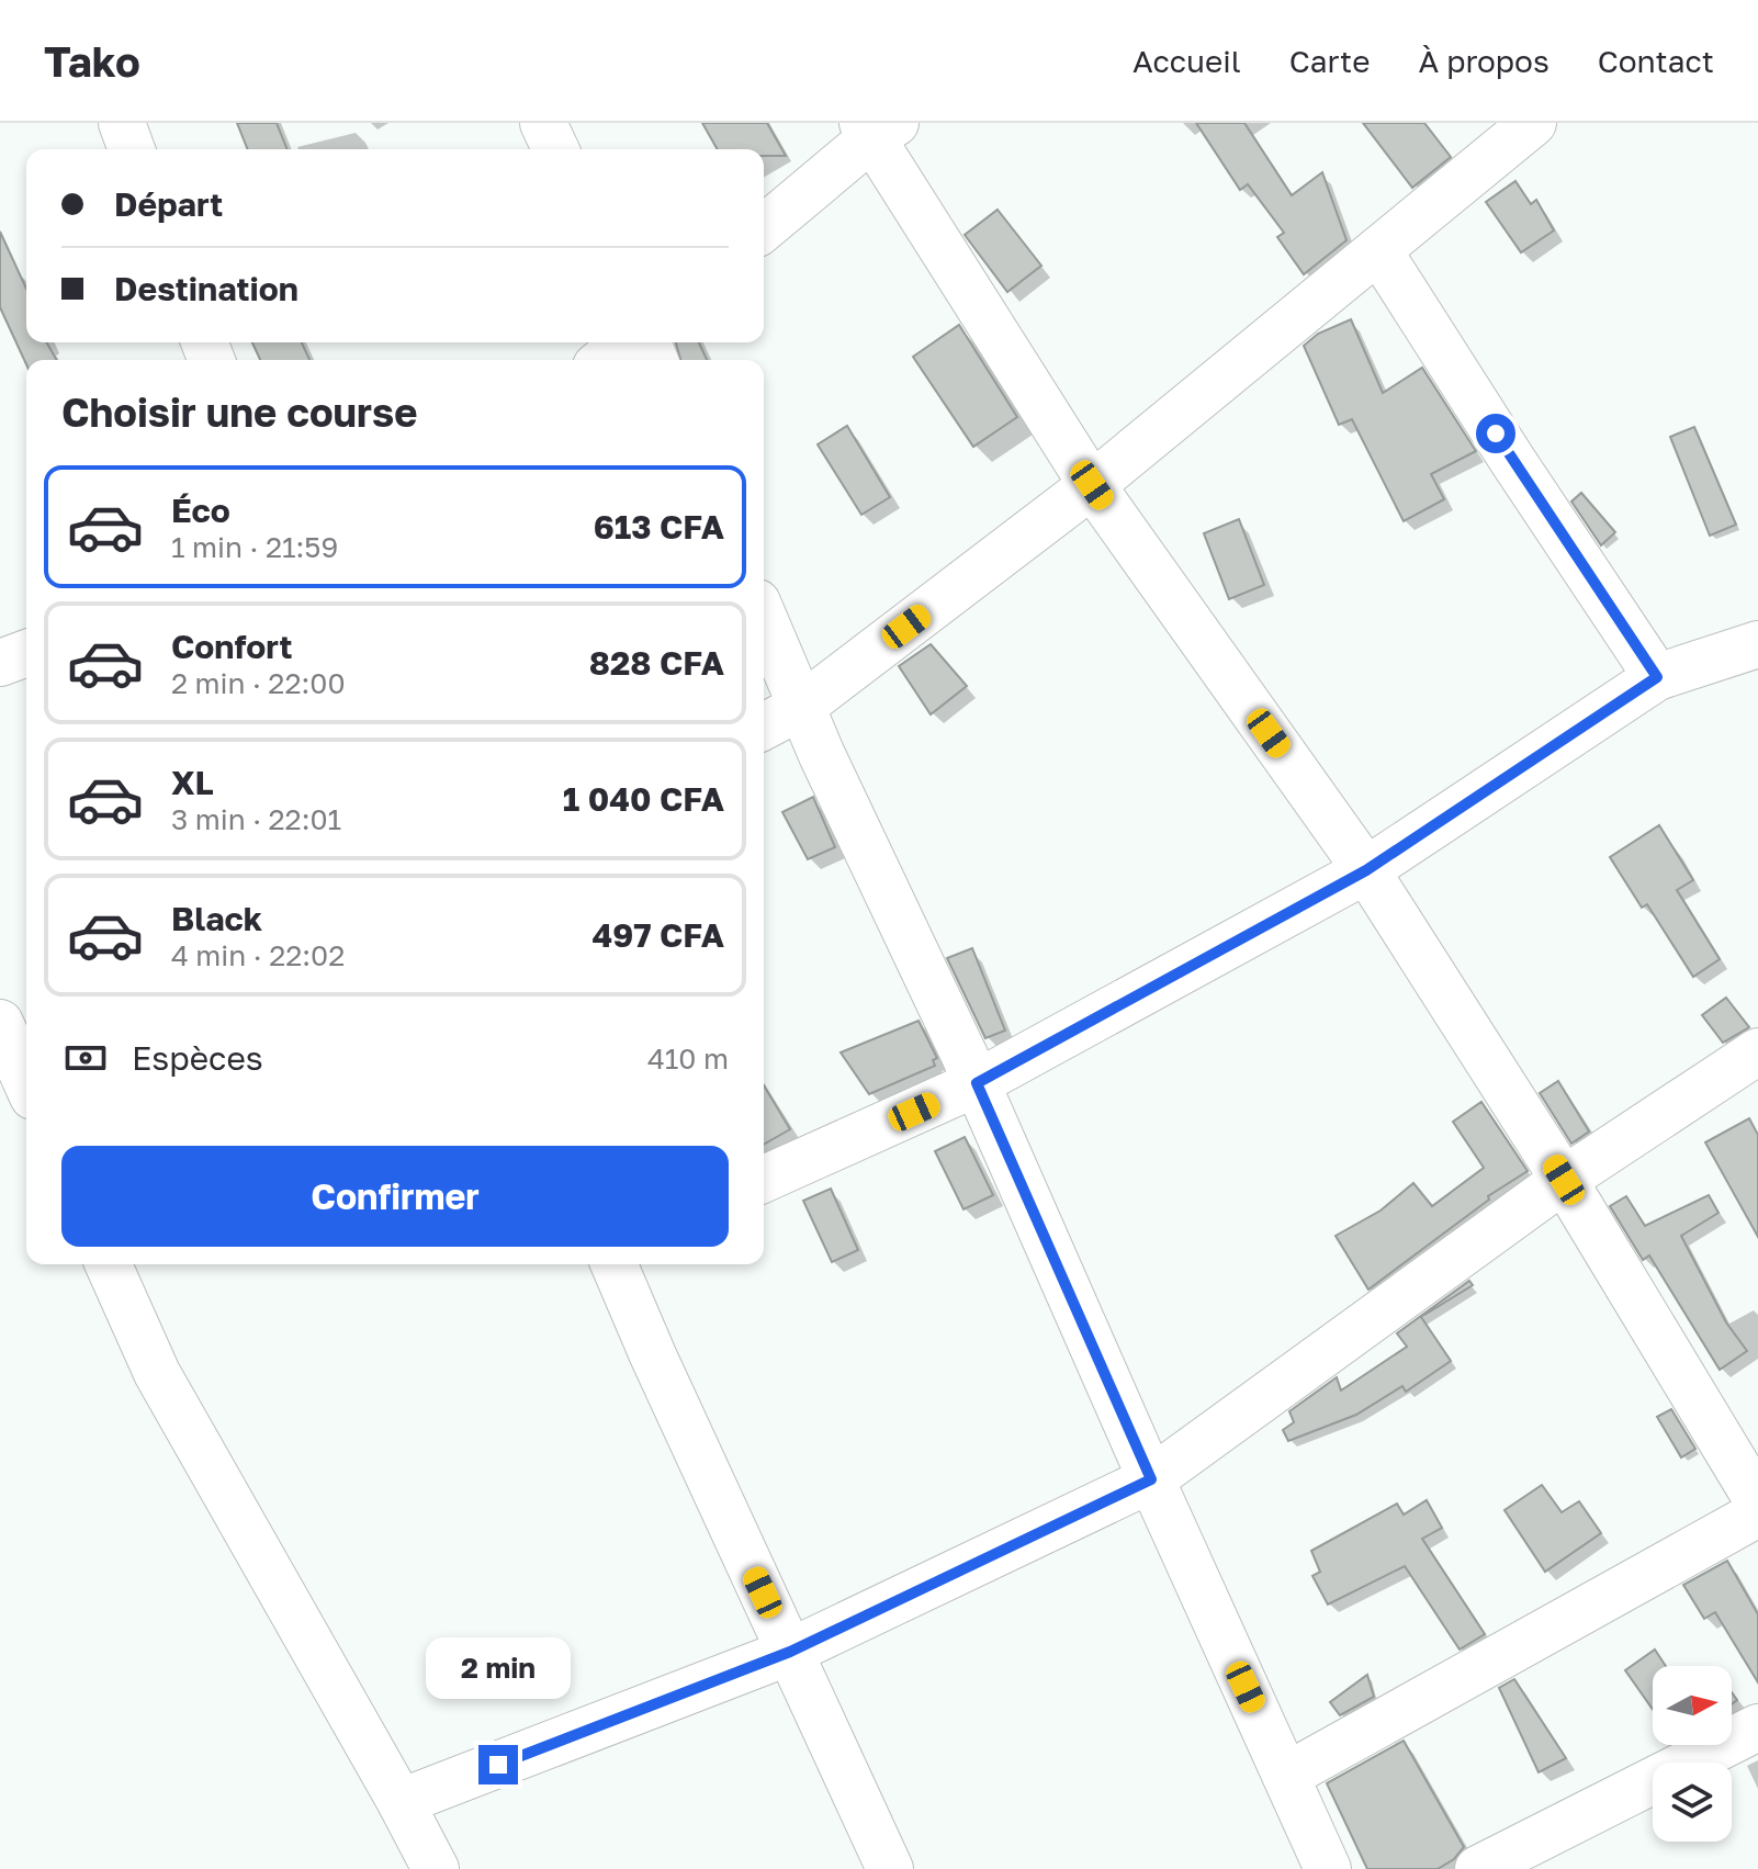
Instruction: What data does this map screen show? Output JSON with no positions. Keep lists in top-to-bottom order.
{
  "north": "right",
  "page": {
    "header": "Tako",
    "nav": [
      "Accueil",
      "Carte",
      "À propos",
      "Contact"
    ],
    "banner": ["Départ", "Destination"],
    "heading": "Choisir une course",
    "list": [
      {
        "name": "Éco",
        "note": "1 min · 21:59",
        "value": "613 CFA"
      },
      {
        "name": "Confort",
        "note": "2 min · 22:00",
        "value": "828 CFA"
      },
      {
        "name": "XL",
        "note": "3 min · 22:01",
        "value": "1 040 CFA"
      },
      {
        "name": "Black",
        "note": "4 min · 22:02",
        "value": "497 CFA"
      }
    ],
    "pay": ["Espèces", "410 m"],
    "buttons": "Confirmer",
    "bubble": "2 min"
  }
}
